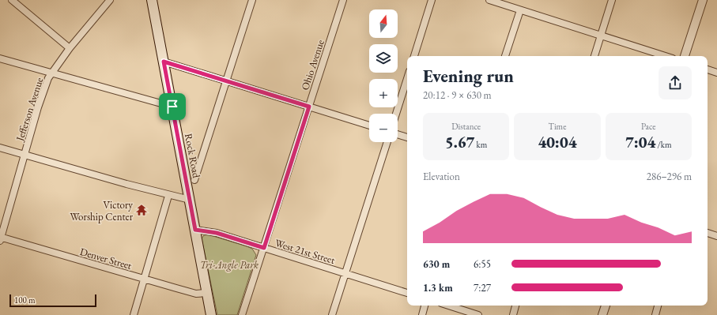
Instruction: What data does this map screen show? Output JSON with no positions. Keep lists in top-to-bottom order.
{
  "streets": {
    "main road": ["Rock Road"],
    "street": [
      "Ohio Avenue",
      "Jefferson Avenue",
      "West 21st Street",
      "Denver Street"
    ]
  },
  "crossings": [
    ["Ohio Avenue", "West 21st Street"],
    ["Jefferson Avenue", "Denver Street"],
    ["Rock Road", "West 21st Street"],
    ["Rock Road", "Denver Street"]
  ],
  "parks": ["Tri-Angle Park"],
  "places": {
    "temple": ["Victory Worship Center"]
  },
  "scale_bar": "100 m",
  "north": "top",
  "page": {
    "map_buttons": ["+", "−"],
    "heading": ["Evening run", "20:12 · 9 × 630 m"],
    "stats": [
      ["Distance", "5.67 km"],
      ["Time", "40:04"],
      ["Pace", "7:04 /km"]
    ],
    "chart": ["Elevation", "286–296 m"],
    "list": [
      {
        "name": "630 m",
        "note": "6:55"
      },
      {
        "name": "1.3 km",
        "note": "7:27"
      }
    ],
    "scale": "100 m"
  }
}
